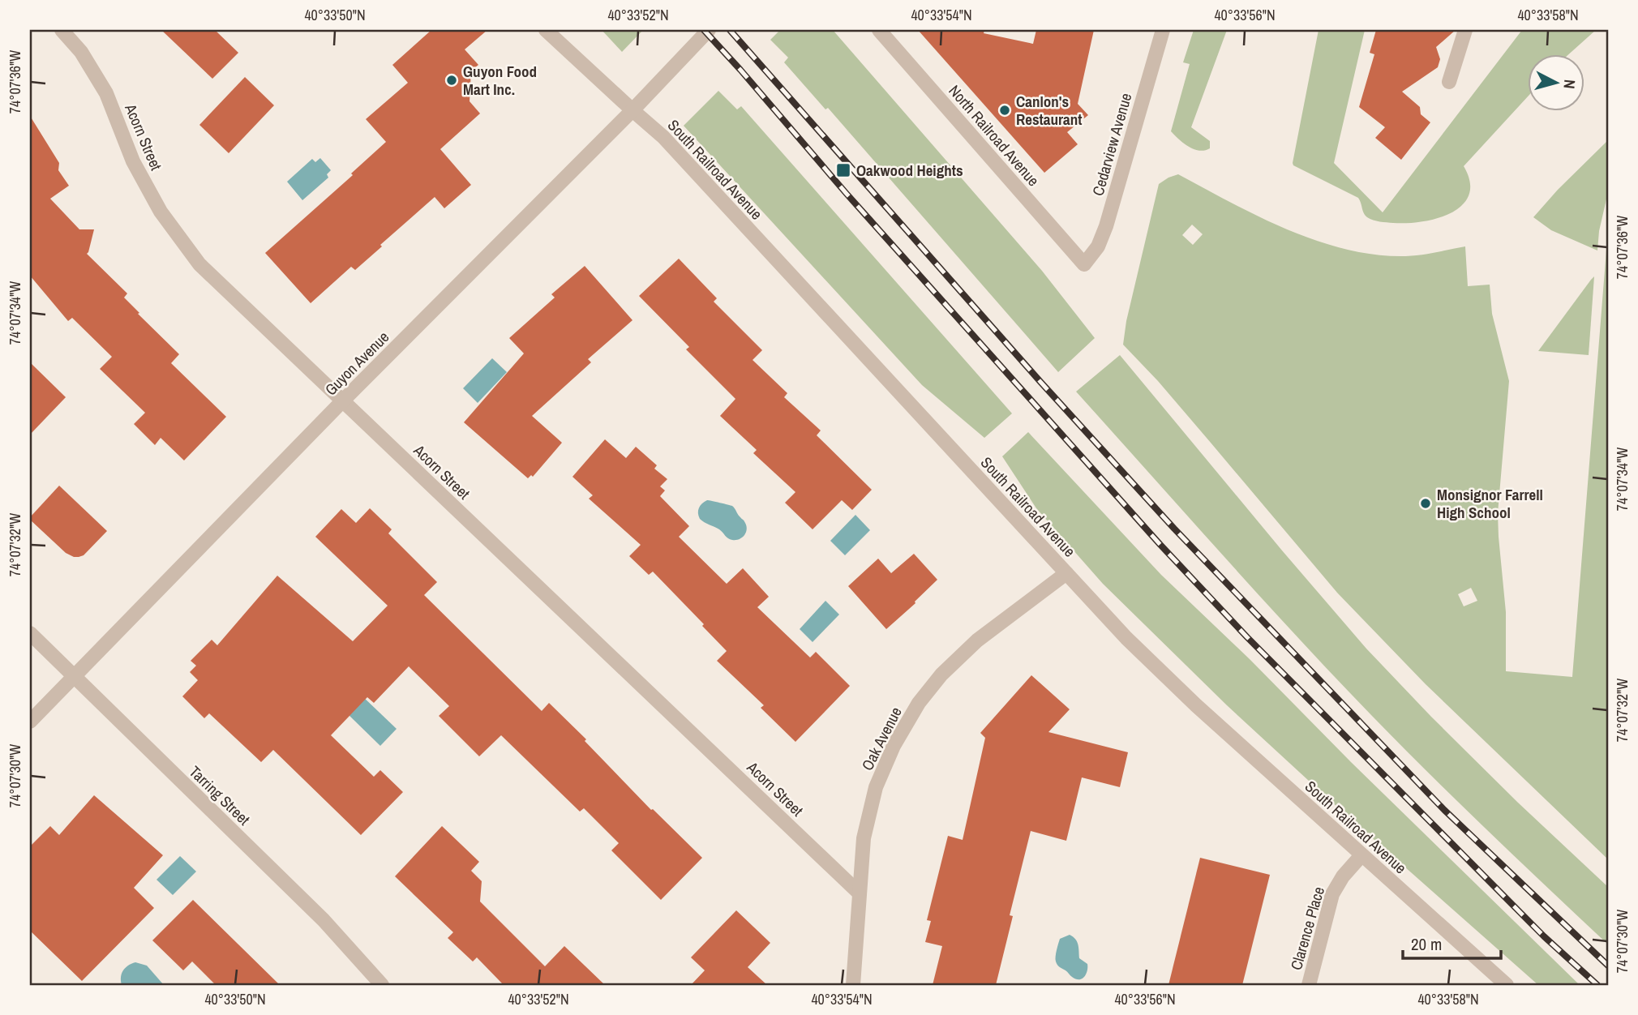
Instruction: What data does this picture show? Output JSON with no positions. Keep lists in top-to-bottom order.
{
  "streets": {
    "street": [
      "North Railroad Avenue",
      "Acorn Street",
      "Cedarview Avenue",
      "South Railroad Avenue",
      "Guyon Avenue",
      "Oak Avenue",
      "Tarring Street",
      "Clarence Place"
    ]
  },
  "crossings": [
    ["North Railroad Avenue", "Cedarview Avenue"],
    ["Acorn Street", "Guyon Avenue"],
    ["Acorn Street", "Oak Avenue"],
    ["South Railroad Avenue", "Guyon Avenue"],
    ["South Railroad Avenue", "Oak Avenue"],
    ["South Railroad Avenue", "Clarence Place"],
    ["Guyon Avenue", "Tarring Street"]
  ],
  "places": {
    "other": ["Guyon Food Mart Inc.", "Canlon's Restaurant", "Monsignor Farrell High School"],
    "transit": ["Oakwood Heights"]
  },
  "scale_bar": "20 m",
  "north": "right",
  "coordinates": [
    "40°33'50\"N",
    "40°33'52\"N",
    "40°33'54\"N",
    "40°33'56\"N",
    "40°33'58\"N",
    "74°07'36\"W",
    "74°07'34\"W",
    "74°07'32\"W",
    "74°07'30\"W"
  ]
}
